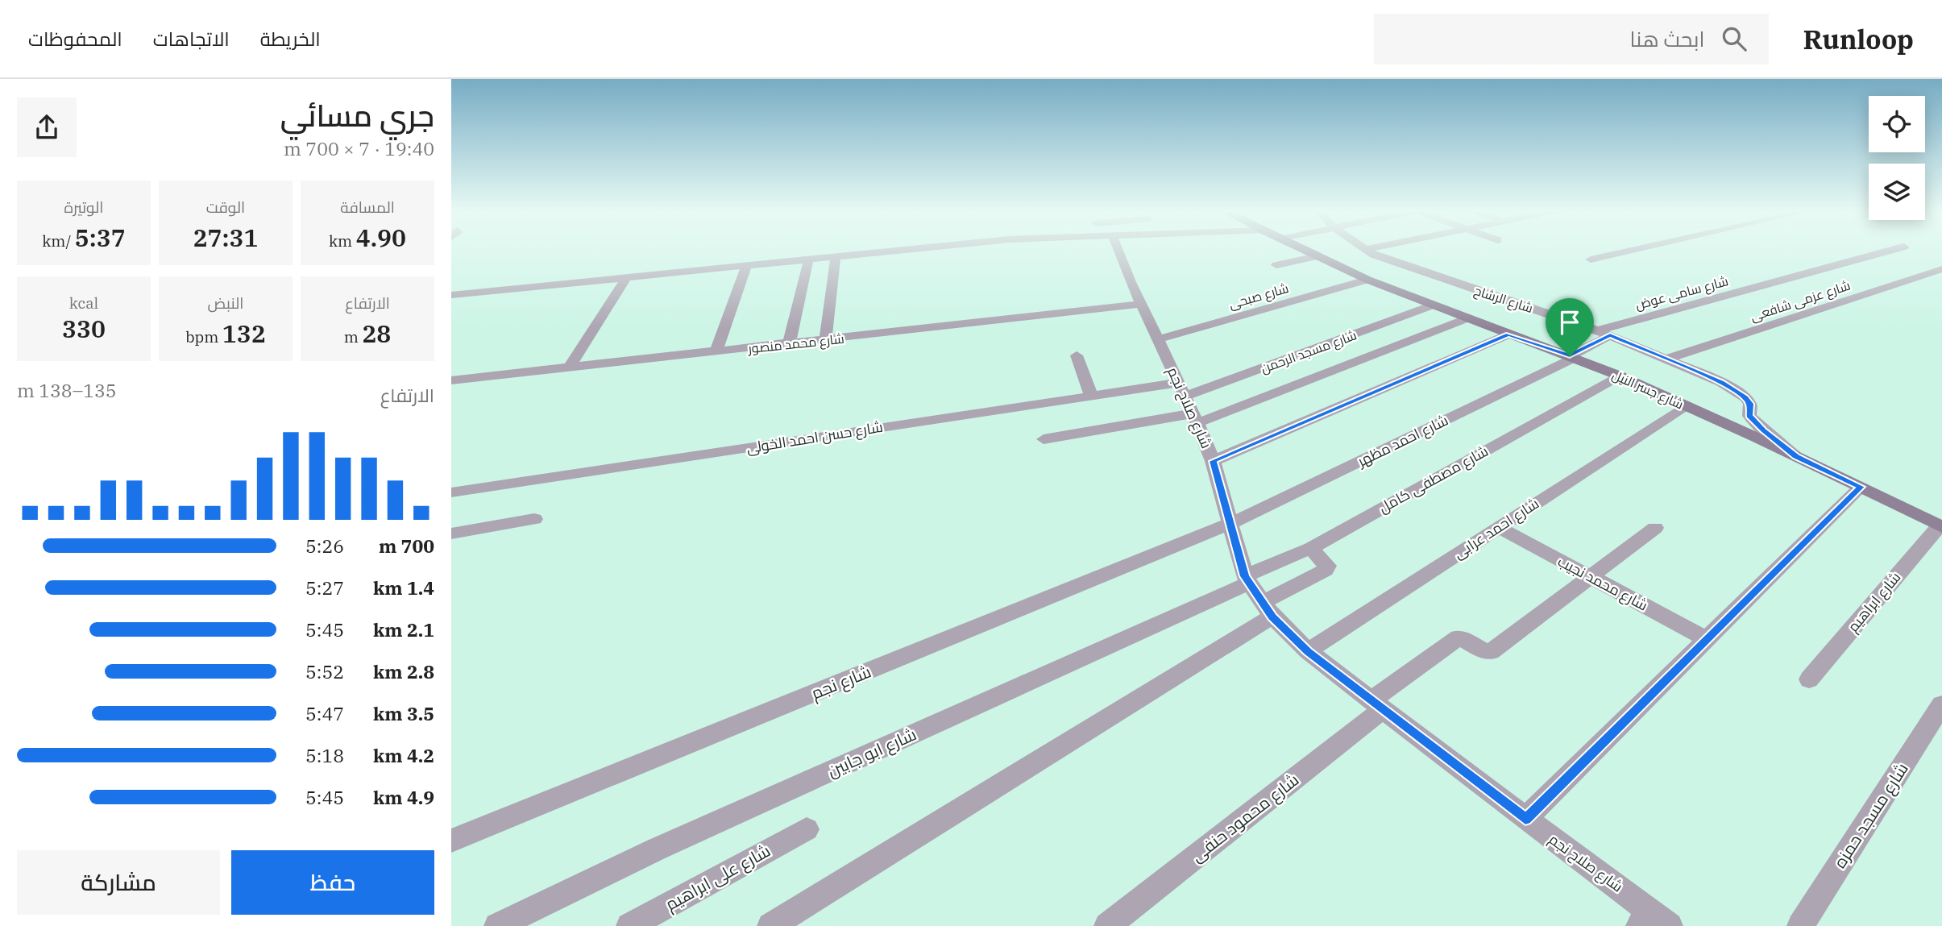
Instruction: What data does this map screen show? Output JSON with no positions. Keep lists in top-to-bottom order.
{
  "streets": {
    "street": [
      "شارع سامى عوض",
      "شارع صبحى",
      "شارع الرشاح",
      "شارع عزمى شافعى",
      "شارع محمد منصور",
      "شارع مسجد الرحمن",
      "شارع جسر النيل",
      "شارع صلاح نجم",
      "شارع حسن احمد الخولى",
      "شارع احمد مظهر",
      "شارع مصطفى كامل",
      "شارع احمد عرابى",
      "شارع محمد نجيب",
      "شارع ابراهيم",
      "شارع نجم",
      "شارع ابو جابين",
      "شارع مسجد حمزه",
      "شارع محمود حنفى",
      "شارع على ابراهيم"
    ]
  },
  "crossings": [
    ["شارع سامى عوض", "شارع الرشاح"],
    ["شارع سامى عوض", "شارع جسر النيل"],
    ["شارع سامى عوض", "شارع احمد مظهر"],
    ["شارع صبحى", "شارع جسر النيل"],
    ["شارع صبحى", "شارع صلاح نجم"],
    ["شارع الرشاح", "شارع عزمى شافعى"],
    ["شارع الرشاح", "شارع جسر النيل"],
    ["شارع محمد منصور", "شارع صلاح نجم"],
    ["شارع مسجد الرحمن", "شارع جسر النيل"],
    ["شارع مسجد الرحمن", "شارع صلاح نجم"],
    ["شارع مسجد الرحمن", "شارع حسن احمد الخولى"],
    ["شارع جسر النيل", "شارع احمد مظهر"],
    ["شارع جسر النيل", "شارع مصطفى كامل"],
    ["شارع جسر النيل", "شارع احمد عرابى"],
    ["شارع جسر النيل", "شارع ابراهيم"],
    ["شارع صلاح نجم", "شارع حسن احمد الخولى"],
    ["شارع صلاح نجم", "شارع احمد مظهر"],
    ["شارع صلاح نجم", "شارع مصطفى كامل"],
    ["شارع صلاح نجم", "شارع احمد عرابى"],
    ["شارع صلاح نجم", "شارع نجم"],
    ["شارع صلاح نجم", "شارع ابو جابين"],
    ["شارع صلاح نجم", "شارع محمود حنفى"],
    ["شارع احمد مظهر", "شارع نجم"],
    ["شارع مصطفى كامل", "شارع ابو جابين"],
    ["شارع احمد عرابى", "شارع محمد نجيب"],
    ["شارع محمد نجيب", "شارع محمود حنفى"]
  ],
  "page": {
    "header": "Runloop",
    "search": "ابحث هنا",
    "nav": ["الخريطة", "الاتجاهات", "المحفوظات"],
    "heading": ["جري مسائي", "19:40 · 7 × 700 m"],
    "stats": [
      ["المسافة", "4.90 km"],
      ["الوقت", "27:31"],
      ["الوتيرة", "5:37 /km"],
      ["الارتفاع", "28 m"],
      ["النبض", "132 bpm"],
      ["kcal", "330"]
    ],
    "chart": ["الارتفاع", "135–138 m"],
    "list": [
      {
        "name": "700 m",
        "note": "5:26"
      },
      {
        "name": "1.4 km",
        "note": "5:27"
      },
      {
        "name": "2.1 km",
        "note": "5:45"
      },
      {
        "name": "2.8 km",
        "note": "5:52"
      },
      {
        "name": "3.5 km",
        "note": "5:47"
      },
      {
        "name": "4.2 km",
        "note": "5:18"
      },
      {
        "name": "4.9 km",
        "note": "5:45"
      }
    ],
    "buttons": ["حفظ", "مشاركة"]
  }
}
